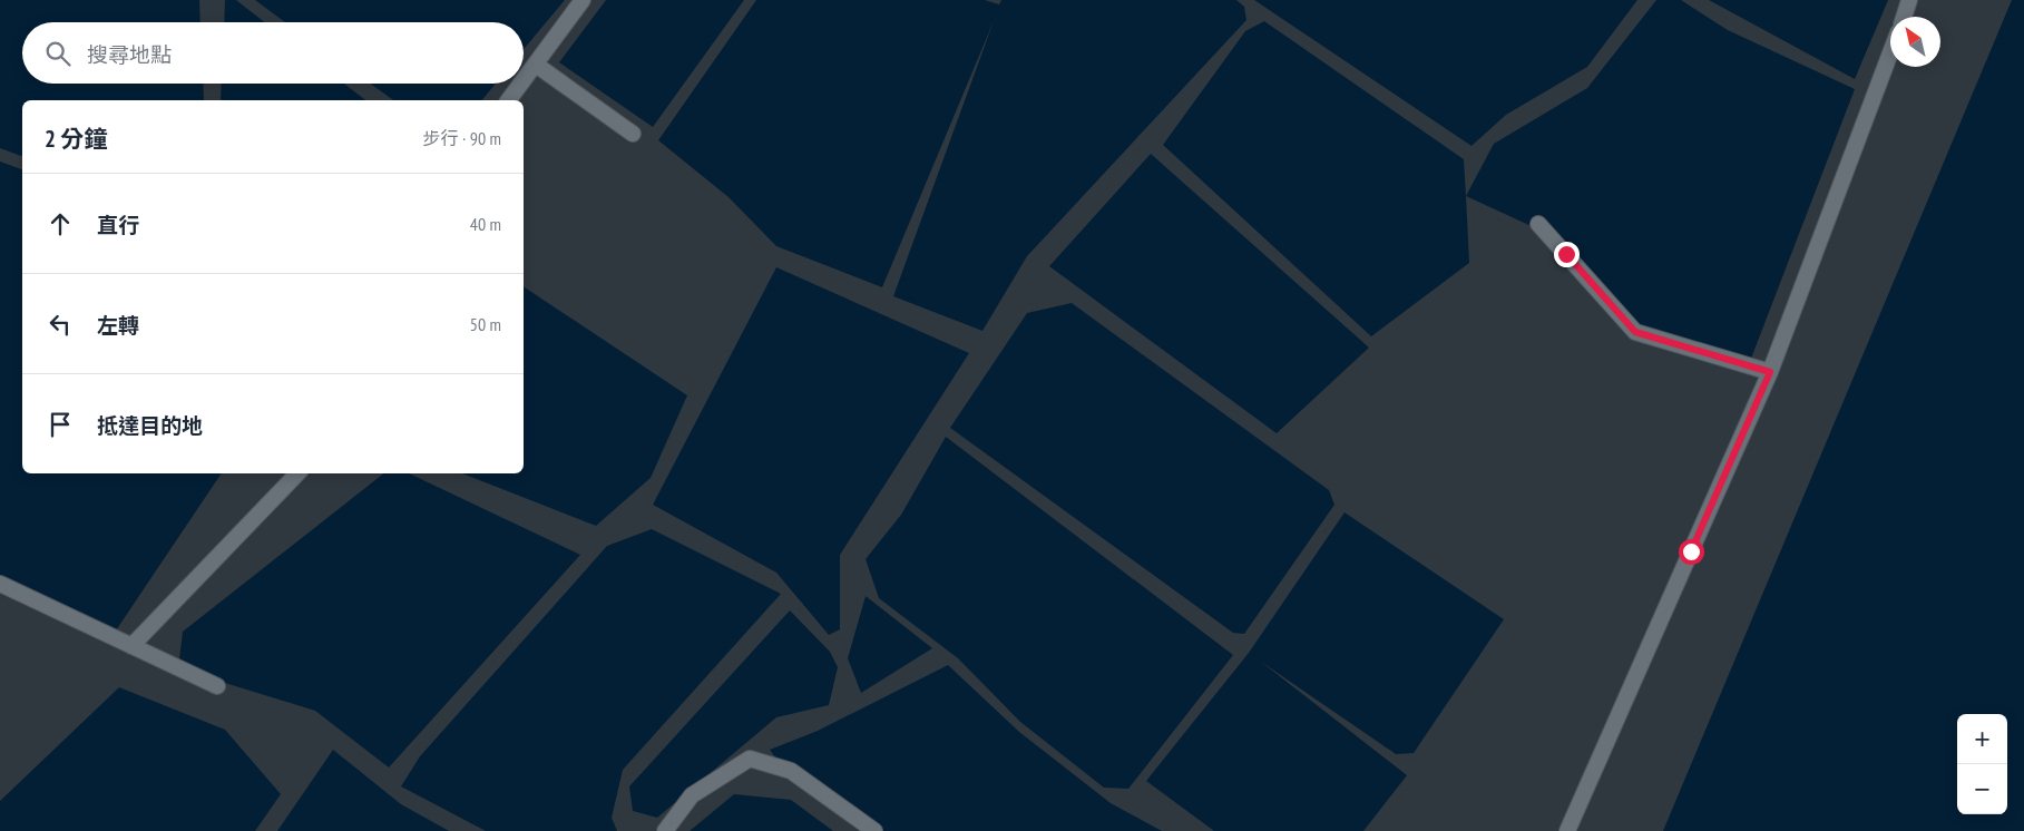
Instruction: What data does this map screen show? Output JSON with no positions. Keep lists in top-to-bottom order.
{
  "north": "top left",
  "page": {
    "search": "搜尋地點",
    "heading": ["2 分鐘", "步行 · 90 m"],
    "list": [
      ["直行", "40 m"],
      ["左轉", "50 m"],
      "抵達目的地"
    ],
    "map_buttons": ["+", "−"]
  }
}
